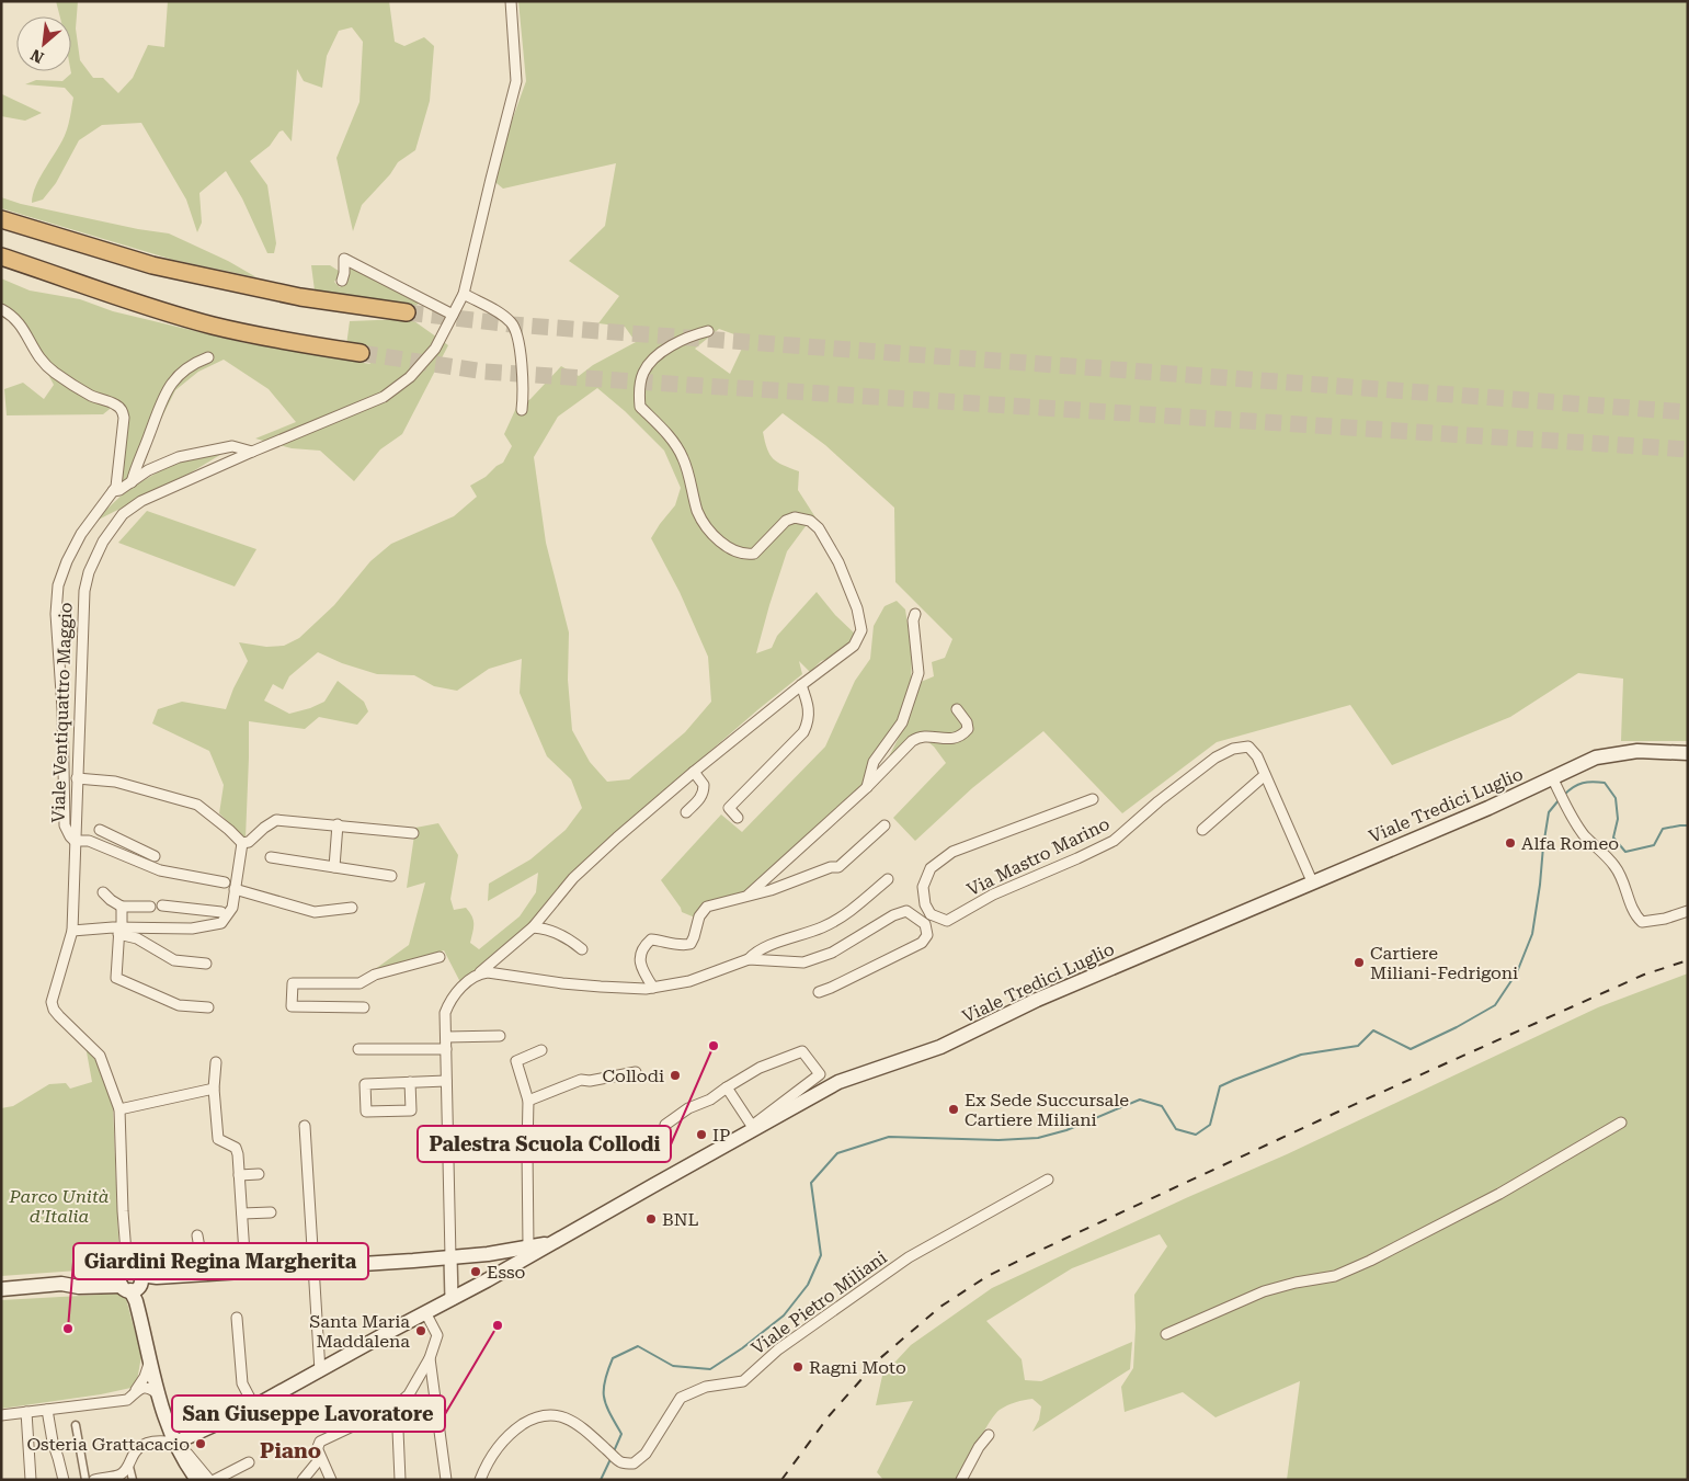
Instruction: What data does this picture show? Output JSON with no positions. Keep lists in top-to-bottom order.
{
  "streets": {
    "main road": ["Viale Ventiquattro Maggio", "Viale Tredici Luglio"],
    "street": ["Via Mastro Marino", "Viale Pietro Miliani"]
  },
  "crossings": [
    ["Viale Tredici Luglio", "Via Mastro Marino"]
  ],
  "districts": ["Piano"],
  "parks": ["Parco Unità d'Italia"],
  "places": [
    "Alfa Romeo",
    "Cartiere Miliani-Fedrigoni",
    "Palestra Scuola Collodi",
    "Collodi",
    "Ex Sede Succursale Cartiere Miliani",
    "IP",
    "BNL",
    "Esso",
    "San Giuseppe Lavoratore",
    "Giardini Regina Margherita",
    "Santa Maria Maddalena",
    "Ragni Moto",
    "Osteria Grattacacio"
  ],
  "north": "bottom left"
}
